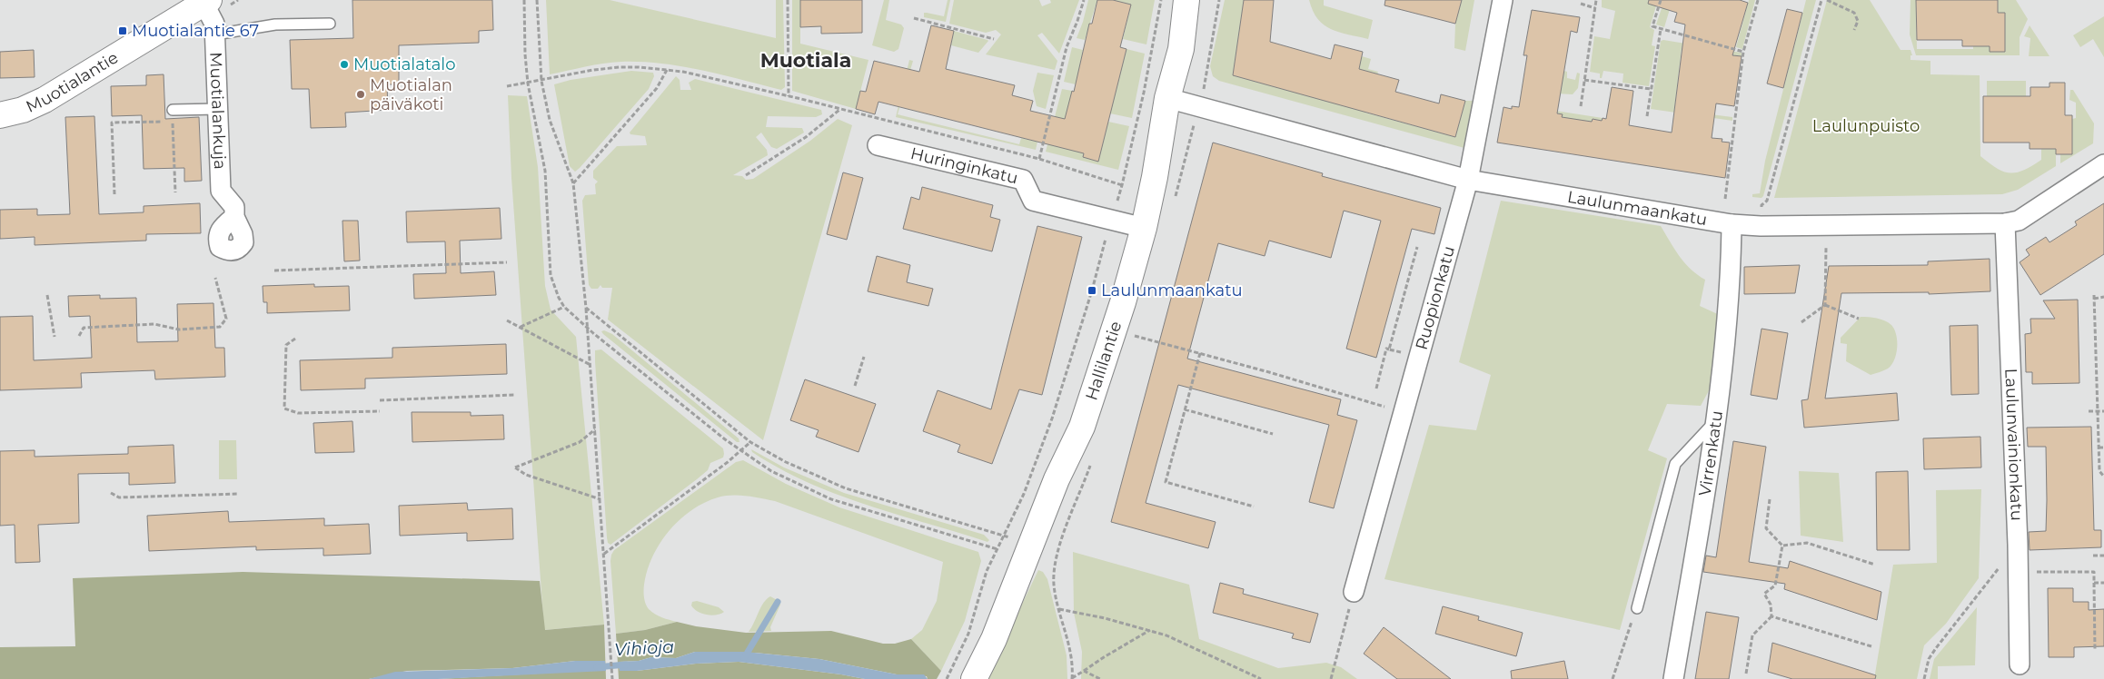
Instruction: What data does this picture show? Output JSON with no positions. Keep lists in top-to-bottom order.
{
  "streets": {
    "main road": ["Muotialantie", "Hallilantie"],
    "street": [
      "Muotialankuja",
      "Huringinkatu",
      "Laulunmaankatu",
      "Ruopionkatu",
      "Laulunvainionkatu",
      "Virrenkatu"
    ]
  },
  "crossings": [
    ["Muotialantie", "Muotialankuja"],
    ["Huringinkatu", "Hallilantie"],
    ["Laulunmaankatu", "Ruopionkatu"],
    ["Laulunmaankatu", "Hallilantie"],
    ["Laulunmaankatu", "Laulunvainionkatu"],
    ["Laulunmaankatu", "Virrenkatu"]
  ],
  "districts": ["Muotiala"],
  "water": ["Vihioja"],
  "parks": ["Laulunpuisto"],
  "places": {
    "transit": ["Muotialantie 67", "Laulunmaankatu"],
    "other": ["Muotialatalo", "Muotialan päiväkoti"]
  }
}
